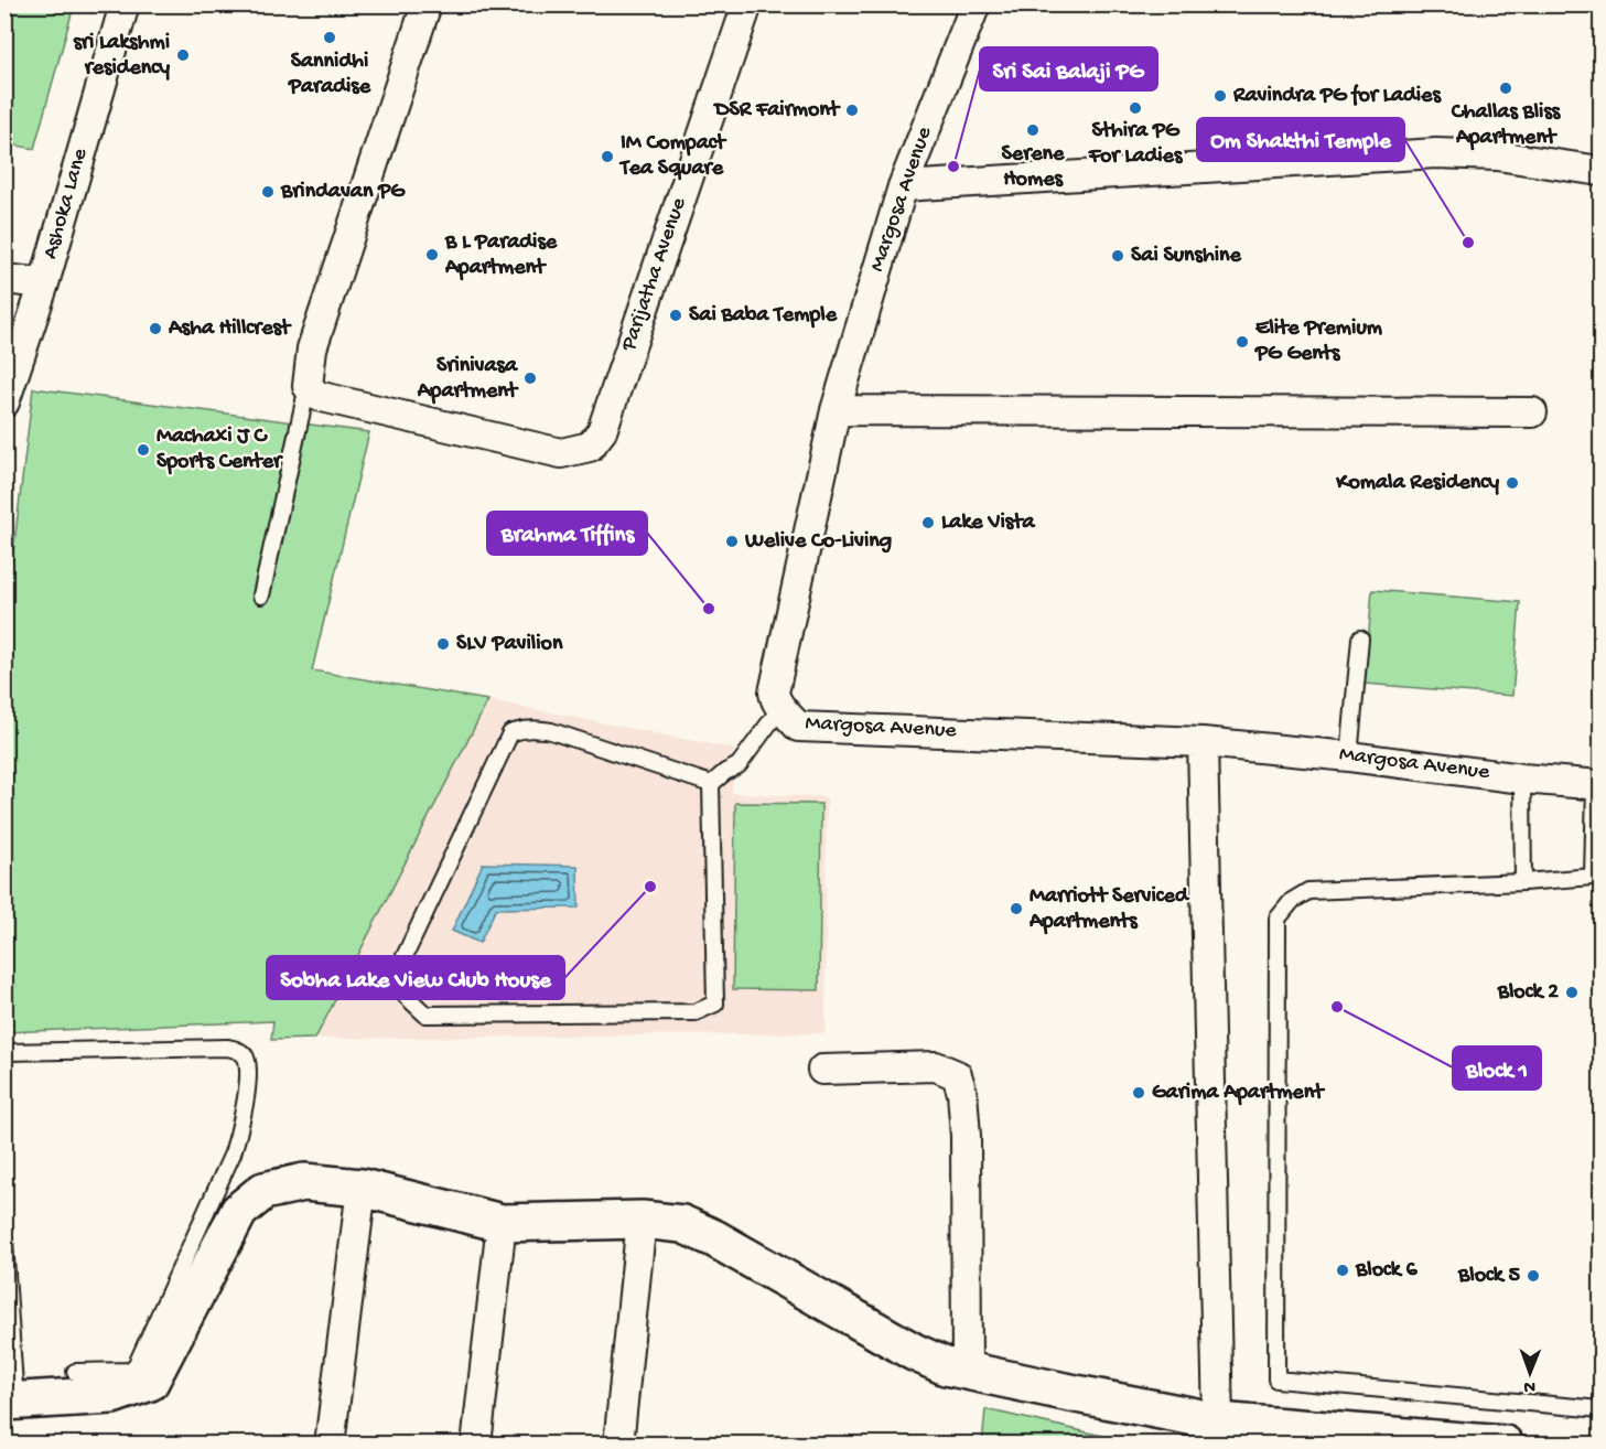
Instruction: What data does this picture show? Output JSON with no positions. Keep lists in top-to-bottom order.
{
  "streets": {
    "street": ["Margosa Avenue", "Ashoka Lane", "Parijatha Avenue"]
  },
  "places": [
    "Sannidhi Paradise",
    "sri Lakshmi residency",
    "Challas Bliss Apartment",
    "Ravindra PG for Ladies",
    "Sthira PG For Ladies",
    "DSR Fairmont",
    "Serene Homes",
    "IM Compact Tea Square",
    "Sri Sai Balaji PG",
    "Brindavan PG",
    "Om Shakthi Temple",
    "B L Paradise Apartment",
    "Sai Sunshine",
    "Sai Baba Temple",
    "Asha Hillcrest",
    "Elite Premium PG Gents",
    "Srinivasa Apartment",
    "Machaxi J C Sports Center",
    "Komala Residency",
    "Lake Vista",
    "Welive Co-Living",
    "Brahma Tiffins",
    "SLV Pavilion",
    "Sobha Lake View Club House",
    "Marriott Serviced Apartments",
    "Block 2",
    "Block 1",
    "Garima Apartment",
    "Block 6",
    "Block 5"
  ],
  "north": "bottom"
}
